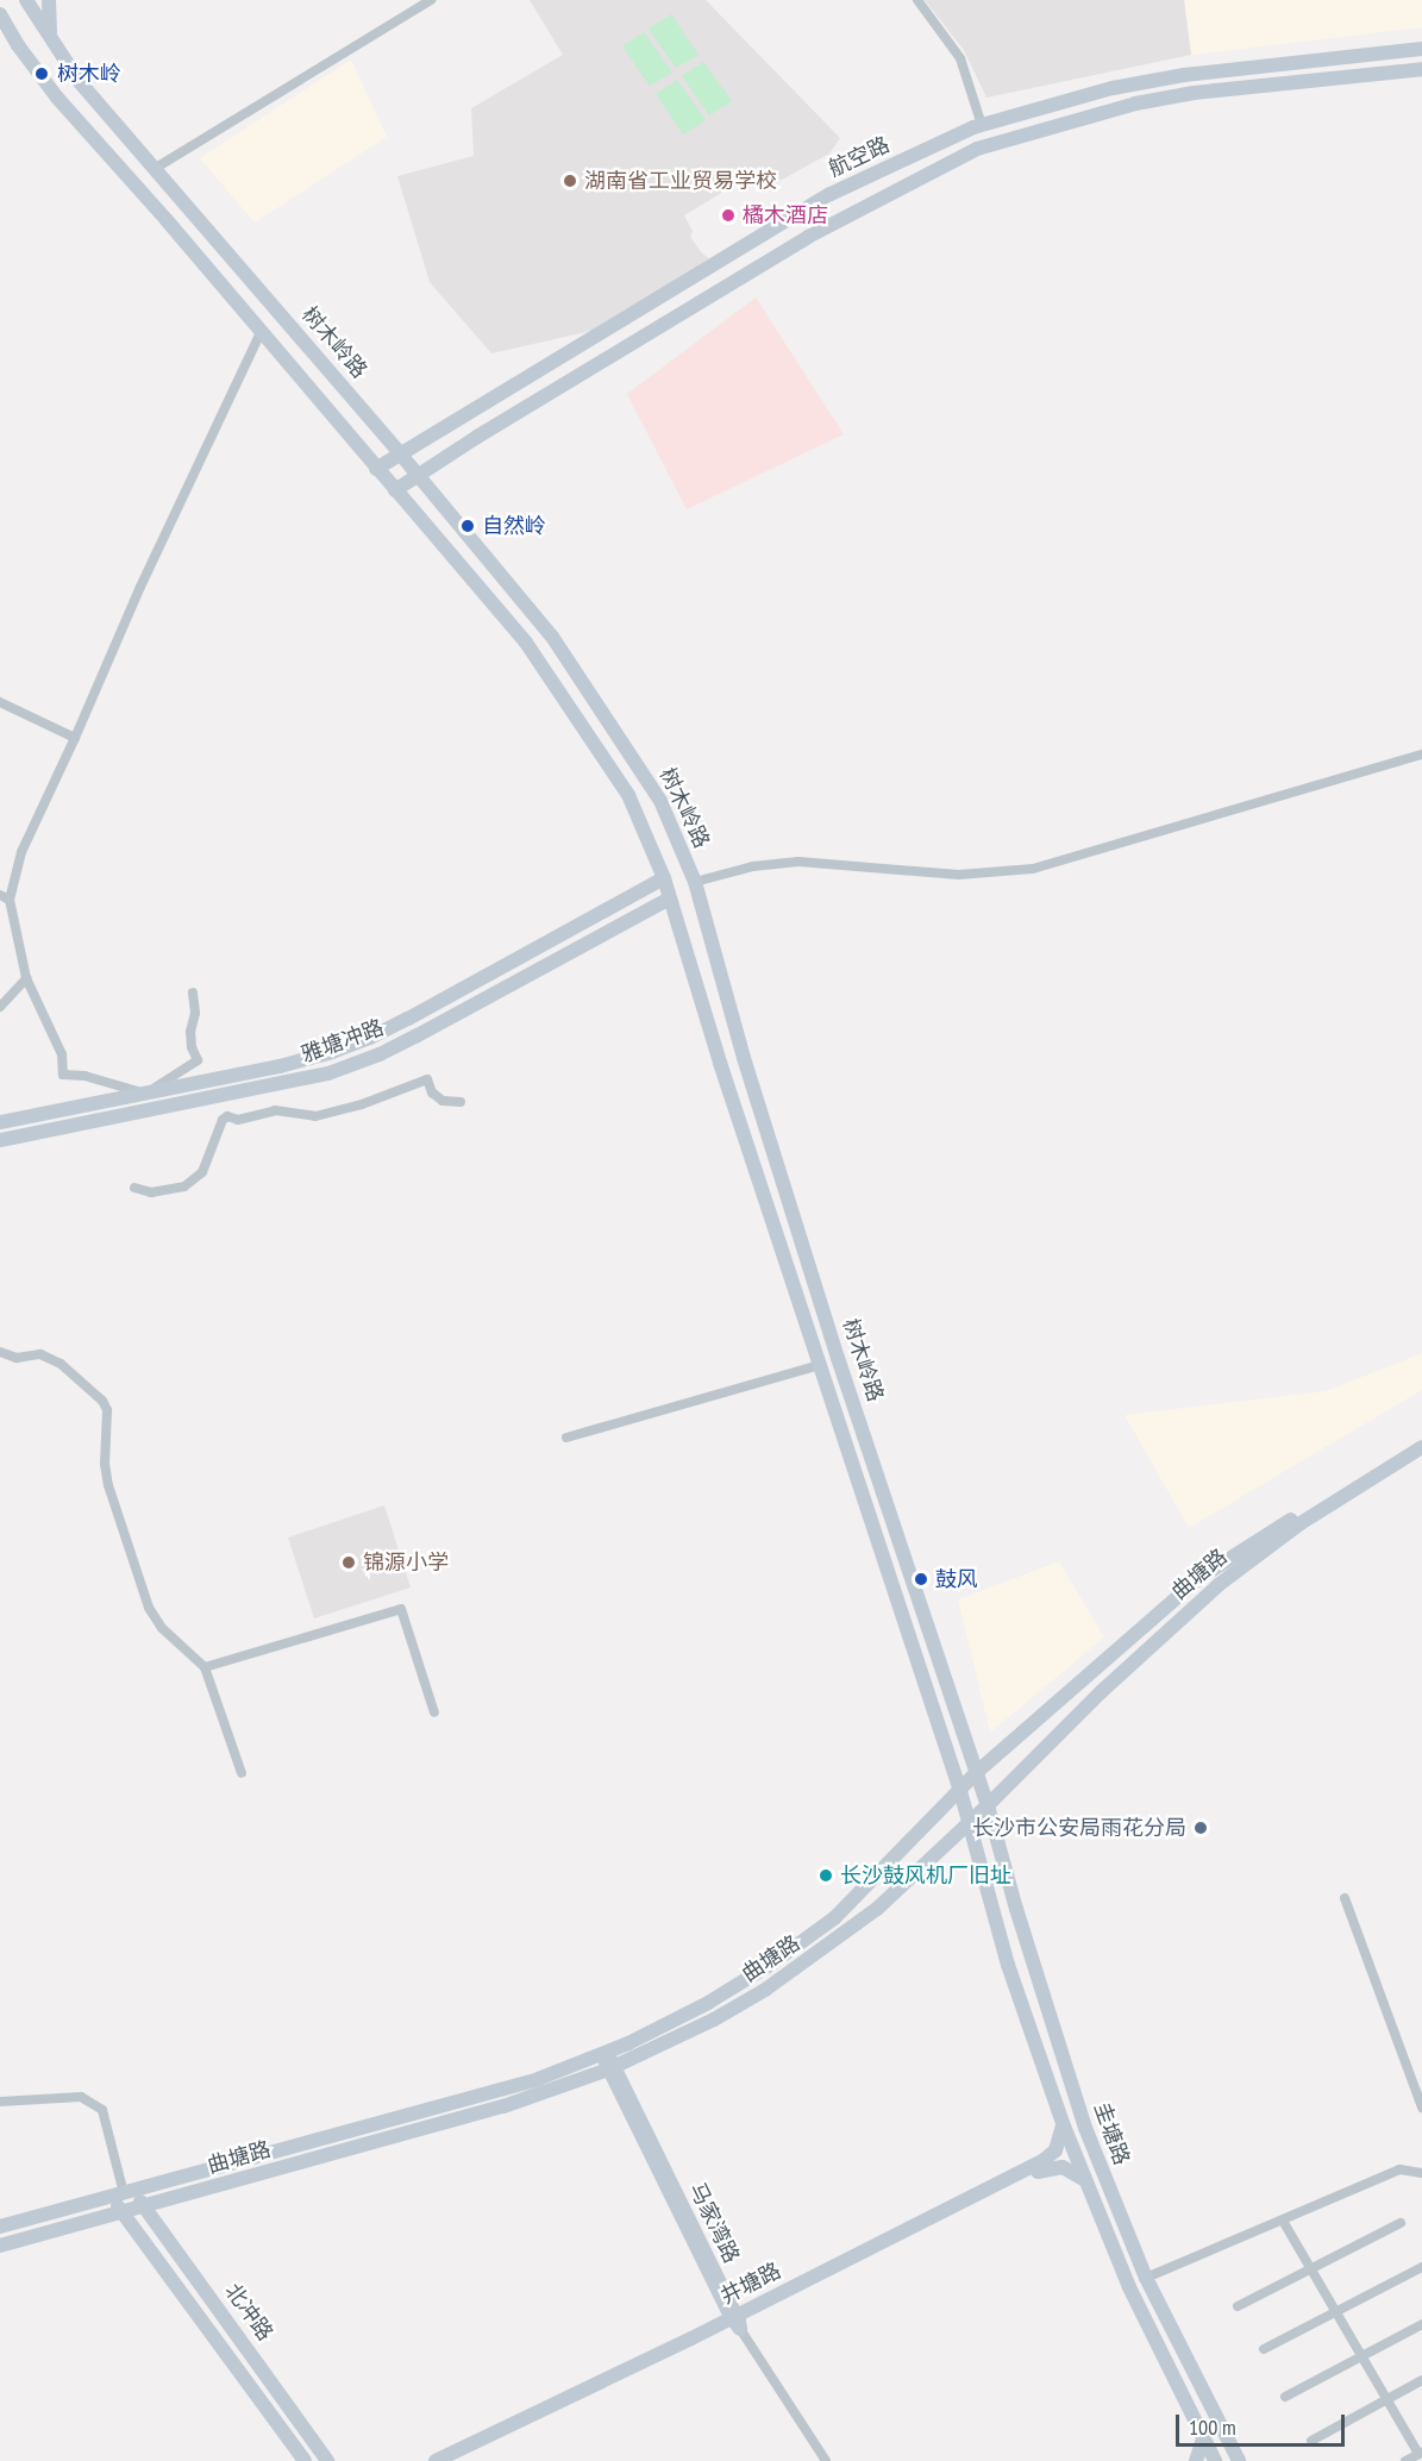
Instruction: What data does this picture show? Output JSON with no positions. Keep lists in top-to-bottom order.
{
  "streets": {
    "main road": [
      "航空路",
      "树木岭路",
      "雅塘冲路",
      "曲塘路",
      "圭塘路",
      "马家湾路",
      "井塘路",
      "北冲路"
    ]
  },
  "crossings": [
    ["航空路", "树木岭路"],
    ["树木岭路", "雅塘冲路"],
    ["树木岭路", "曲塘路"],
    ["树木岭路", "圭塘路"],
    ["曲塘路", "圭塘路"],
    ["曲塘路", "马家湾路"],
    ["曲塘路", "北冲路"],
    ["圭塘路", "井塘路"],
    ["马家湾路", "井塘路"]
  ],
  "places": [
    "树木岭",
    "湖南省工业贸易学校",
    "橘木酒店",
    "自然岭",
    "锦源小学",
    "鼓风",
    "长沙市公安局雨花分局",
    "长沙鼓风机厂旧址"
  ],
  "scale_bar": "100 m"
}
